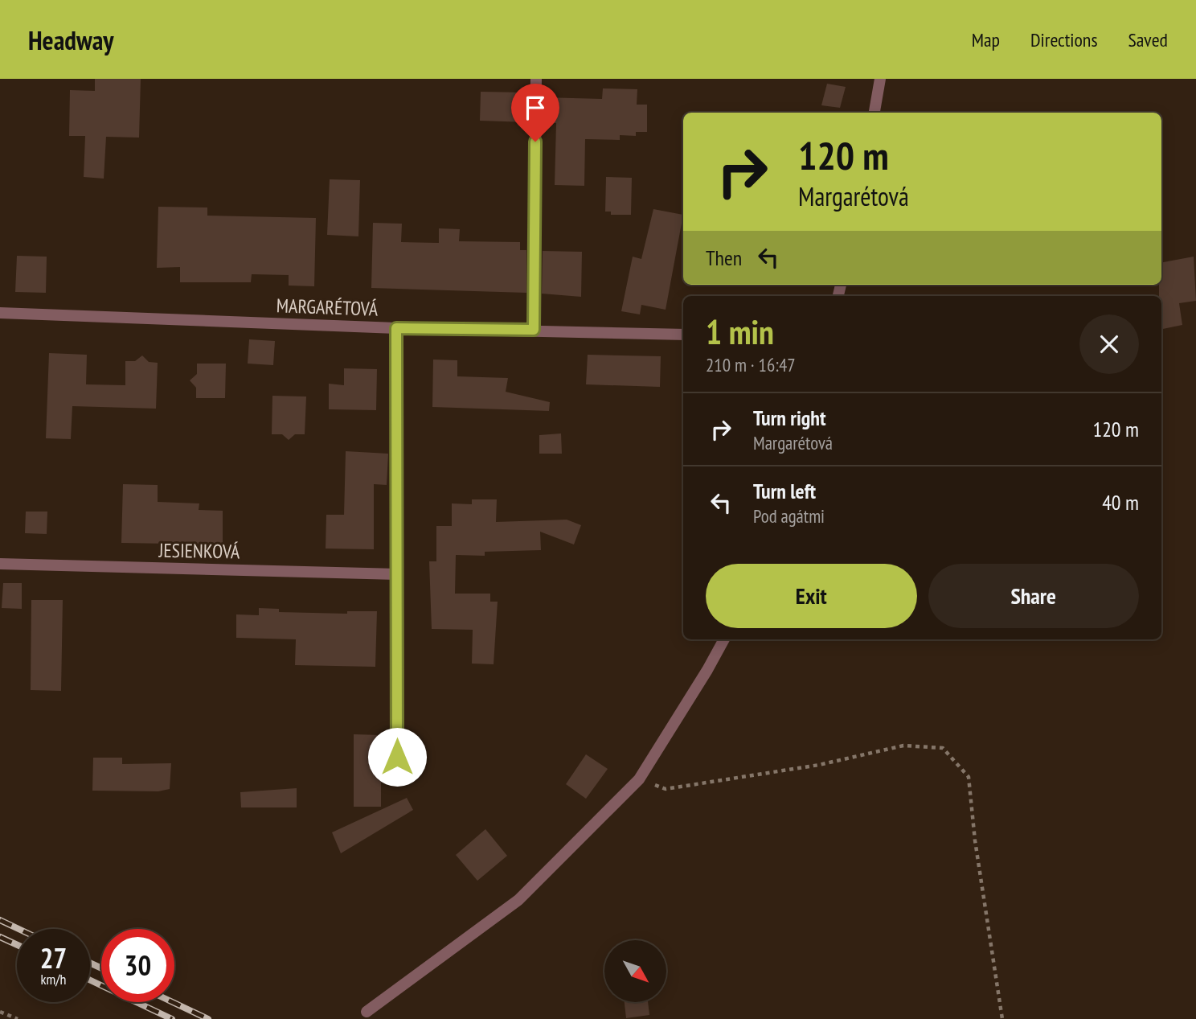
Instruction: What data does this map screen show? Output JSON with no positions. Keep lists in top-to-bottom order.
{
  "streets": {
    "street": ["MARGARÉTOVÁ", "JESIENKOVÁ"]
  },
  "north": "bottom right",
  "page": {
    "header": "Headway",
    "nav": ["Map", "Directions", "Saved"],
    "turn": ["120 m", "Margarétová"],
    "then": "Then",
    "heading": ["1 min", "210 m · 16:47"],
    "list": [
      {
        "name": "Turn right",
        "note": "Margarétová",
        "value": "120 m"
      },
      {
        "name": "Turn left",
        "note": "Pod agátmi",
        "value": "40 m"
      }
    ],
    "buttons": ["Exit", "Share"],
    "speed": "27 km/h",
    "limit": "30"
  }
}
